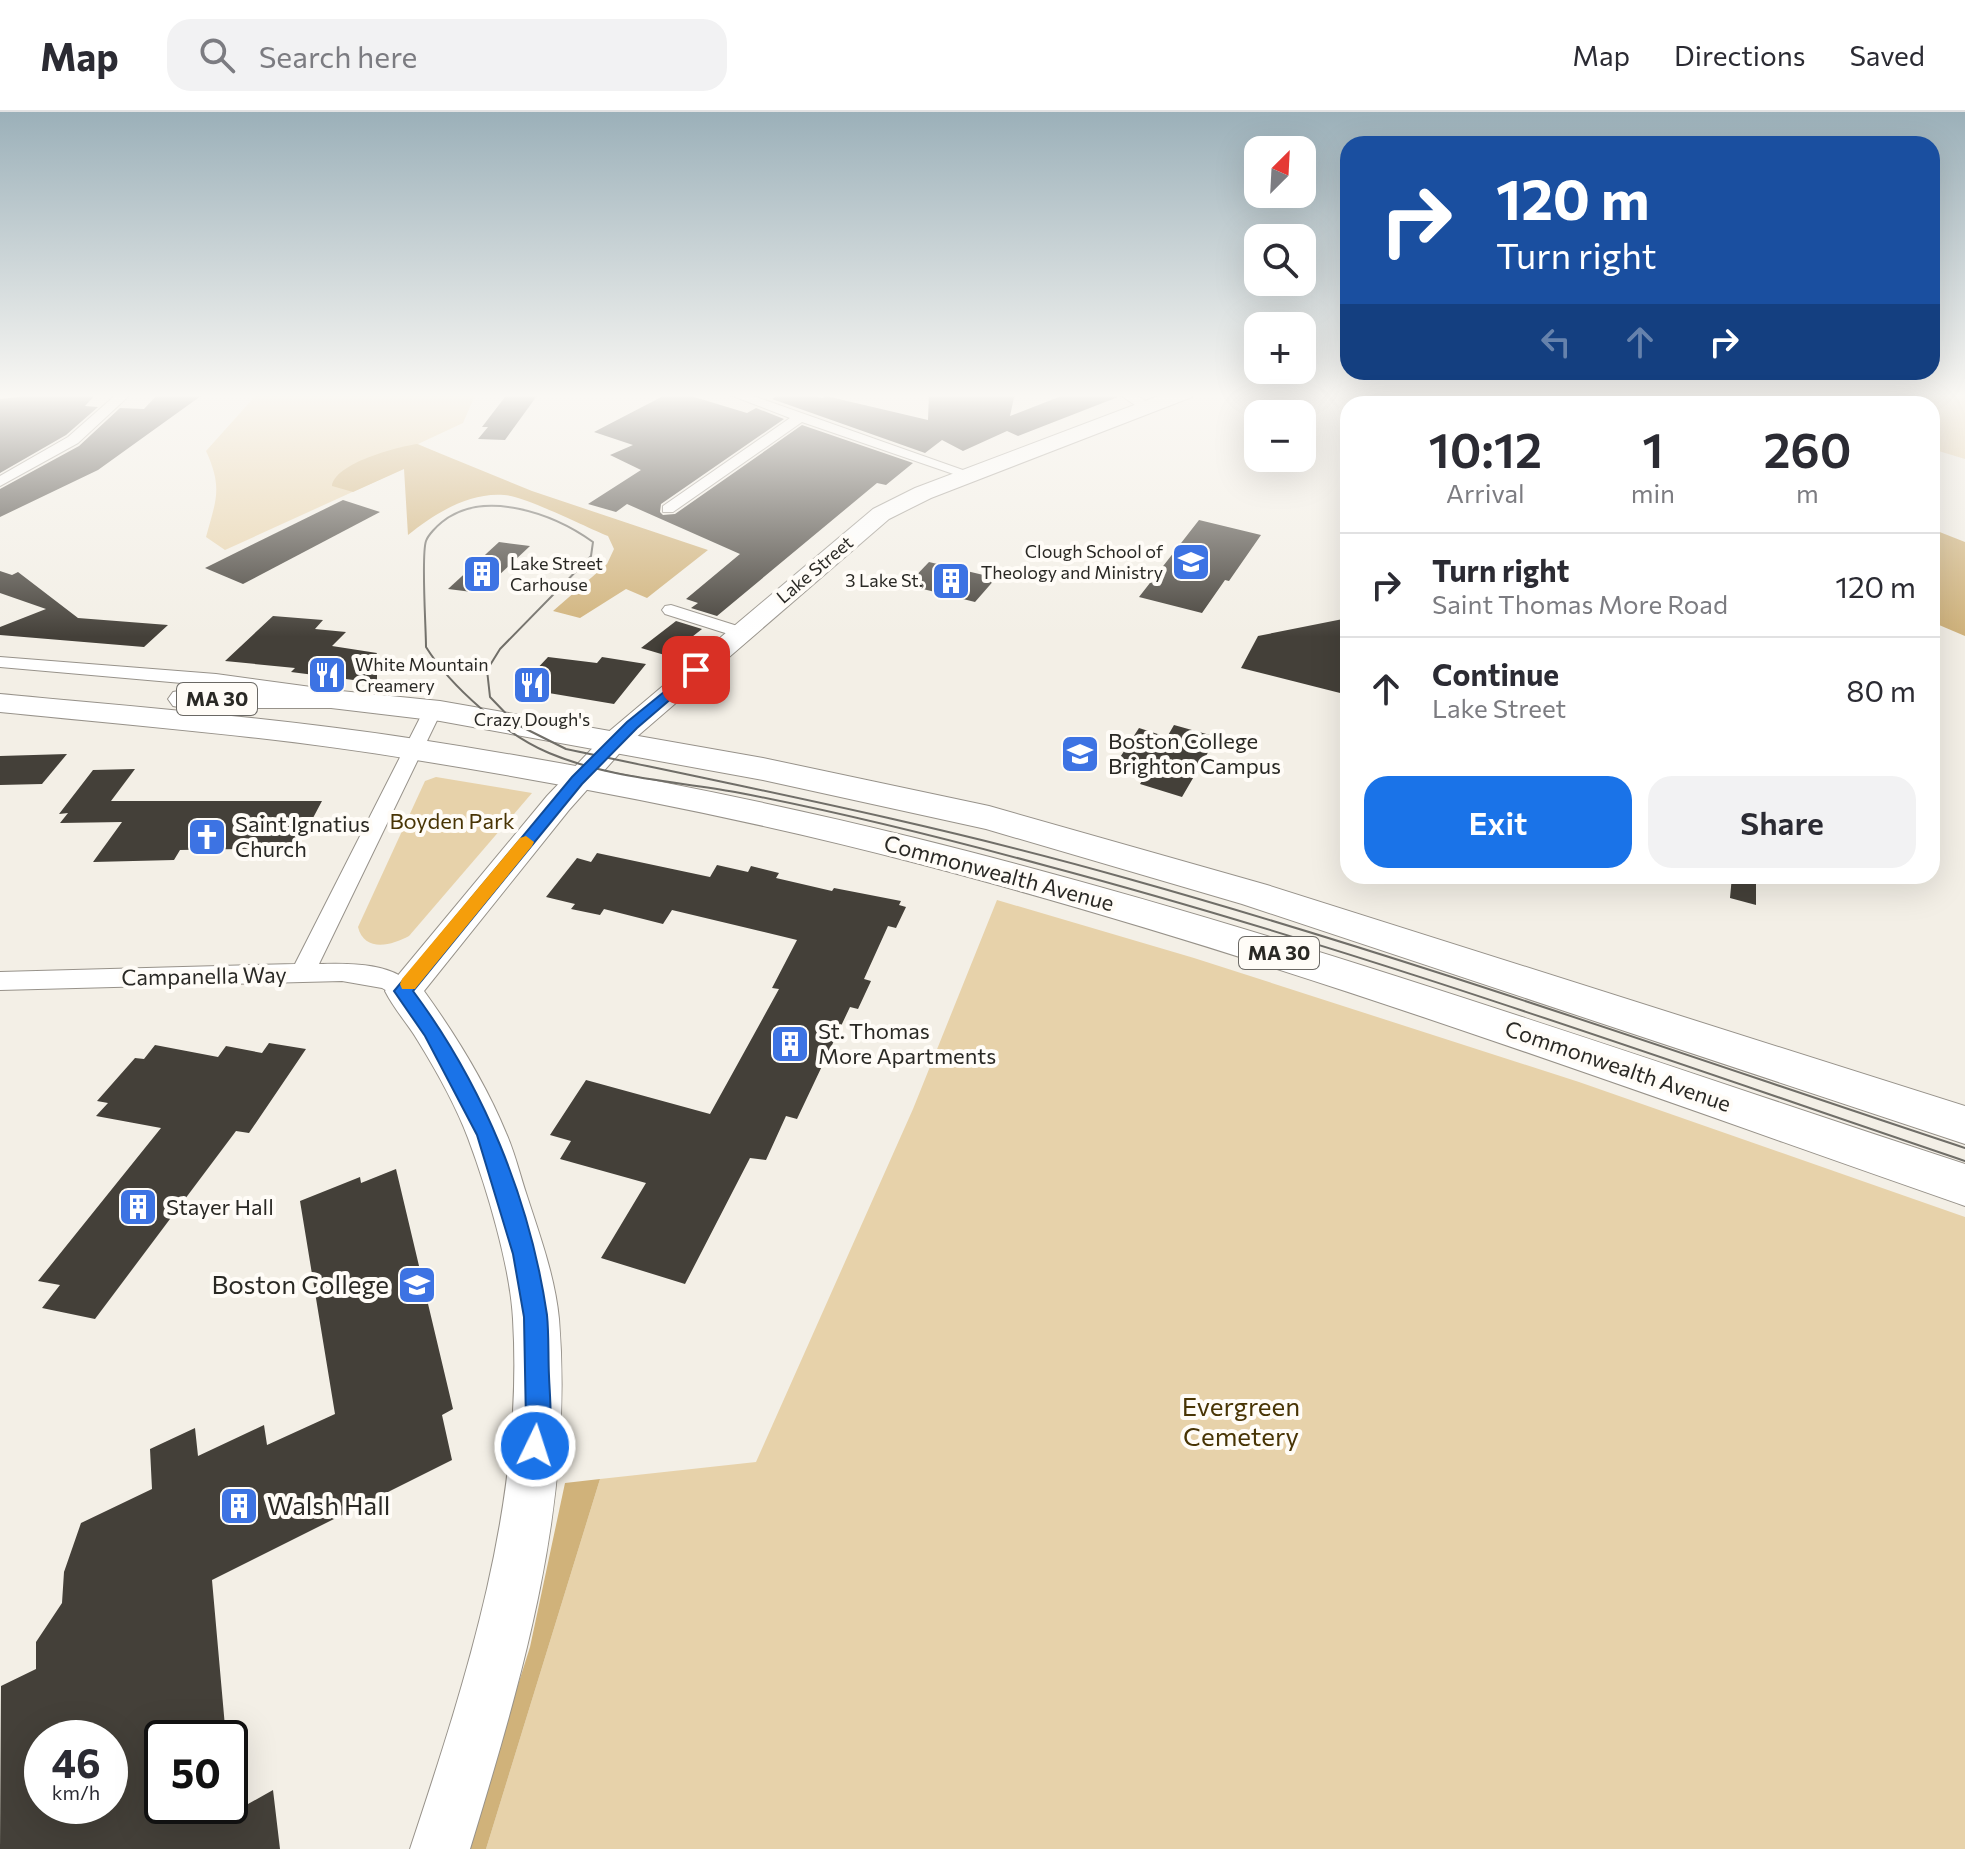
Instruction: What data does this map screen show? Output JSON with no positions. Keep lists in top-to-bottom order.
{
  "streets": {
    "main road": ["MA 30", "Commonwealth Avenue"],
    "street": ["Lake Street", "Campanella Way"]
  },
  "crossings": [
    ["Lake Street", "Commonwealth Avenue"],
    ["Lake Street", "Campanella Way"]
  ],
  "parks": ["Boyden Park", "Evergreen Cemetery"],
  "places": {
    "school or university": ["Clough School of Theology and Ministry", "Boston College Brighton Campus", "Boston College"],
    "building": [
      "Lake Street Carhouse",
      "3 Lake St.",
      "St. Thomas More Apartments",
      "Stayer Hall",
      "Walsh Hall"
    ],
    "restaurant": ["White Mountain Creamery", "Crazy Dough's"],
    "church": ["Saint Ignatius Church"]
  },
  "north": "top right",
  "page": {
    "header": "Map",
    "search": "Search here",
    "nav": ["Map", "Directions", "Saved"],
    "map_buttons": ["+", "−"],
    "turn": ["120 m", "Turn right"],
    "eta": [
      "10:12",
      "Arrival",
      "1",
      "min",
      "260",
      "m"
    ],
    "list": [
      {
        "name": "Turn right",
        "note": "Saint Thomas More Road",
        "value": "120 m"
      },
      {
        "name": "Continue",
        "note": "Lake Street",
        "value": "80 m"
      }
    ],
    "buttons": ["Exit", "Share"],
    "speed": "46 km/h",
    "limit": "50"
  }
}
